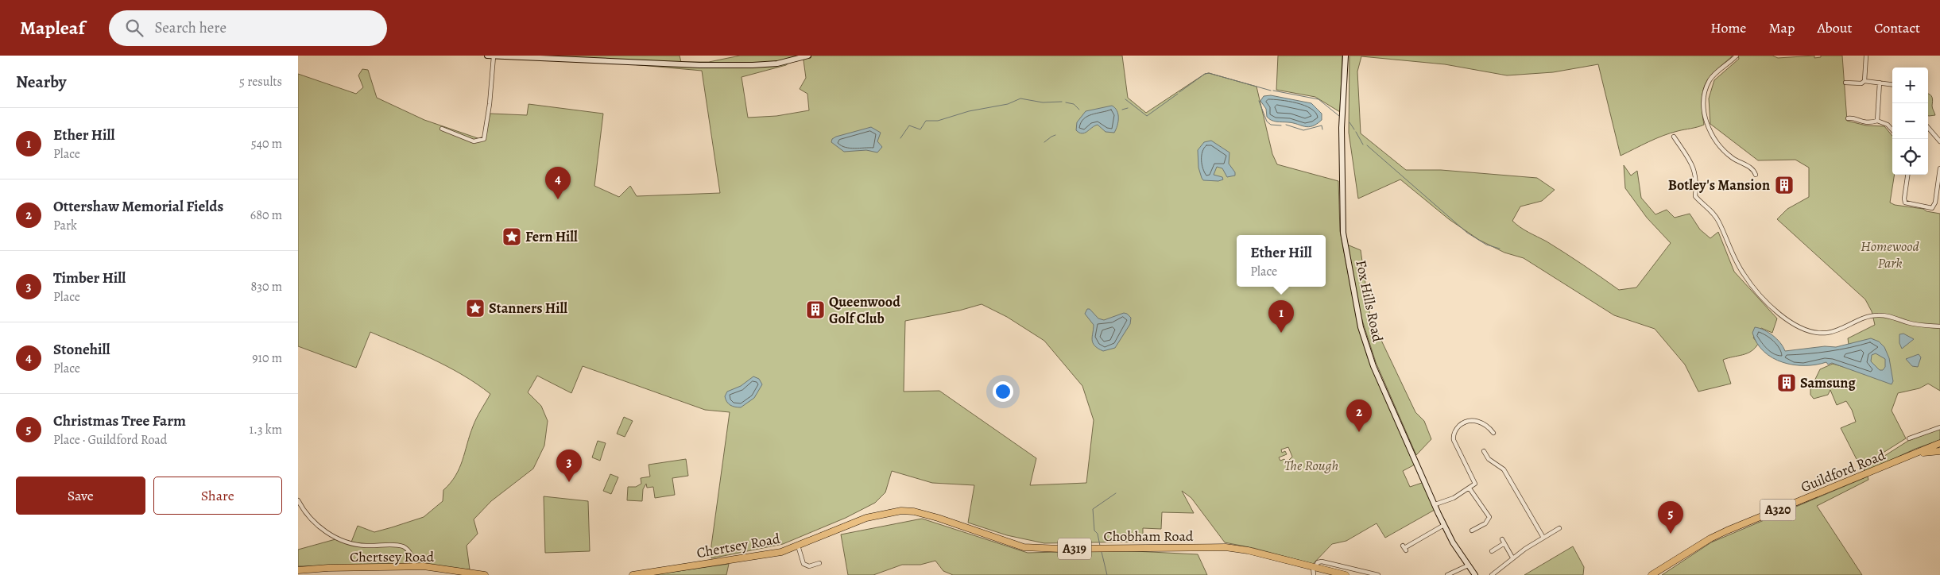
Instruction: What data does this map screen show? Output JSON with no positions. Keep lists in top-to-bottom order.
{
  "streets": {
    "main road": [
      "Guildford Road",
      "A320",
      "Chobham Road",
      "Chertsey Road",
      "A319"
    ],
    "street": ["Fox Hills Road"]
  },
  "crossings": [
    ["Chobham Road", "Chertsey Road"]
  ],
  "parks": ["Homewood Park", "The Rough"],
  "places": {
    "building": ["Botley's Mansion", "Queenwood Golf Club", "Samsung"],
    "place": ["Fern Hill", "Stanners Hill"]
  },
  "page": {
    "header": "Mapleaf",
    "search": "Search here",
    "nav": [
      "Home",
      "Map",
      "About",
      "Contact"
    ],
    "heading": ["Nearby", "5 results"],
    "map_buttons": ["+", "−"],
    "list": [
      {
        "mark": "1",
        "name": "Ether Hill",
        "note": "Place",
        "value": "540 m"
      },
      {
        "mark": "2",
        "name": "Ottershaw Memorial Fields",
        "note": "Park",
        "value": "680 m"
      },
      {
        "mark": "3",
        "name": "Timber Hill",
        "note": "Place",
        "value": "830 m"
      },
      {
        "mark": "4",
        "name": "Stonehill",
        "note": "Place",
        "value": "910 m"
      },
      {
        "mark": "5",
        "name": "Christmas Tree Farm",
        "note": "Place · Guildford Road",
        "value": "1.3 km"
      }
    ],
    "pins": [
      "4",
      "1",
      "2",
      "3",
      "5"
    ],
    "popup": ["Ether Hill", "Place"],
    "buttons": ["Save", "Share"]
  }
}
